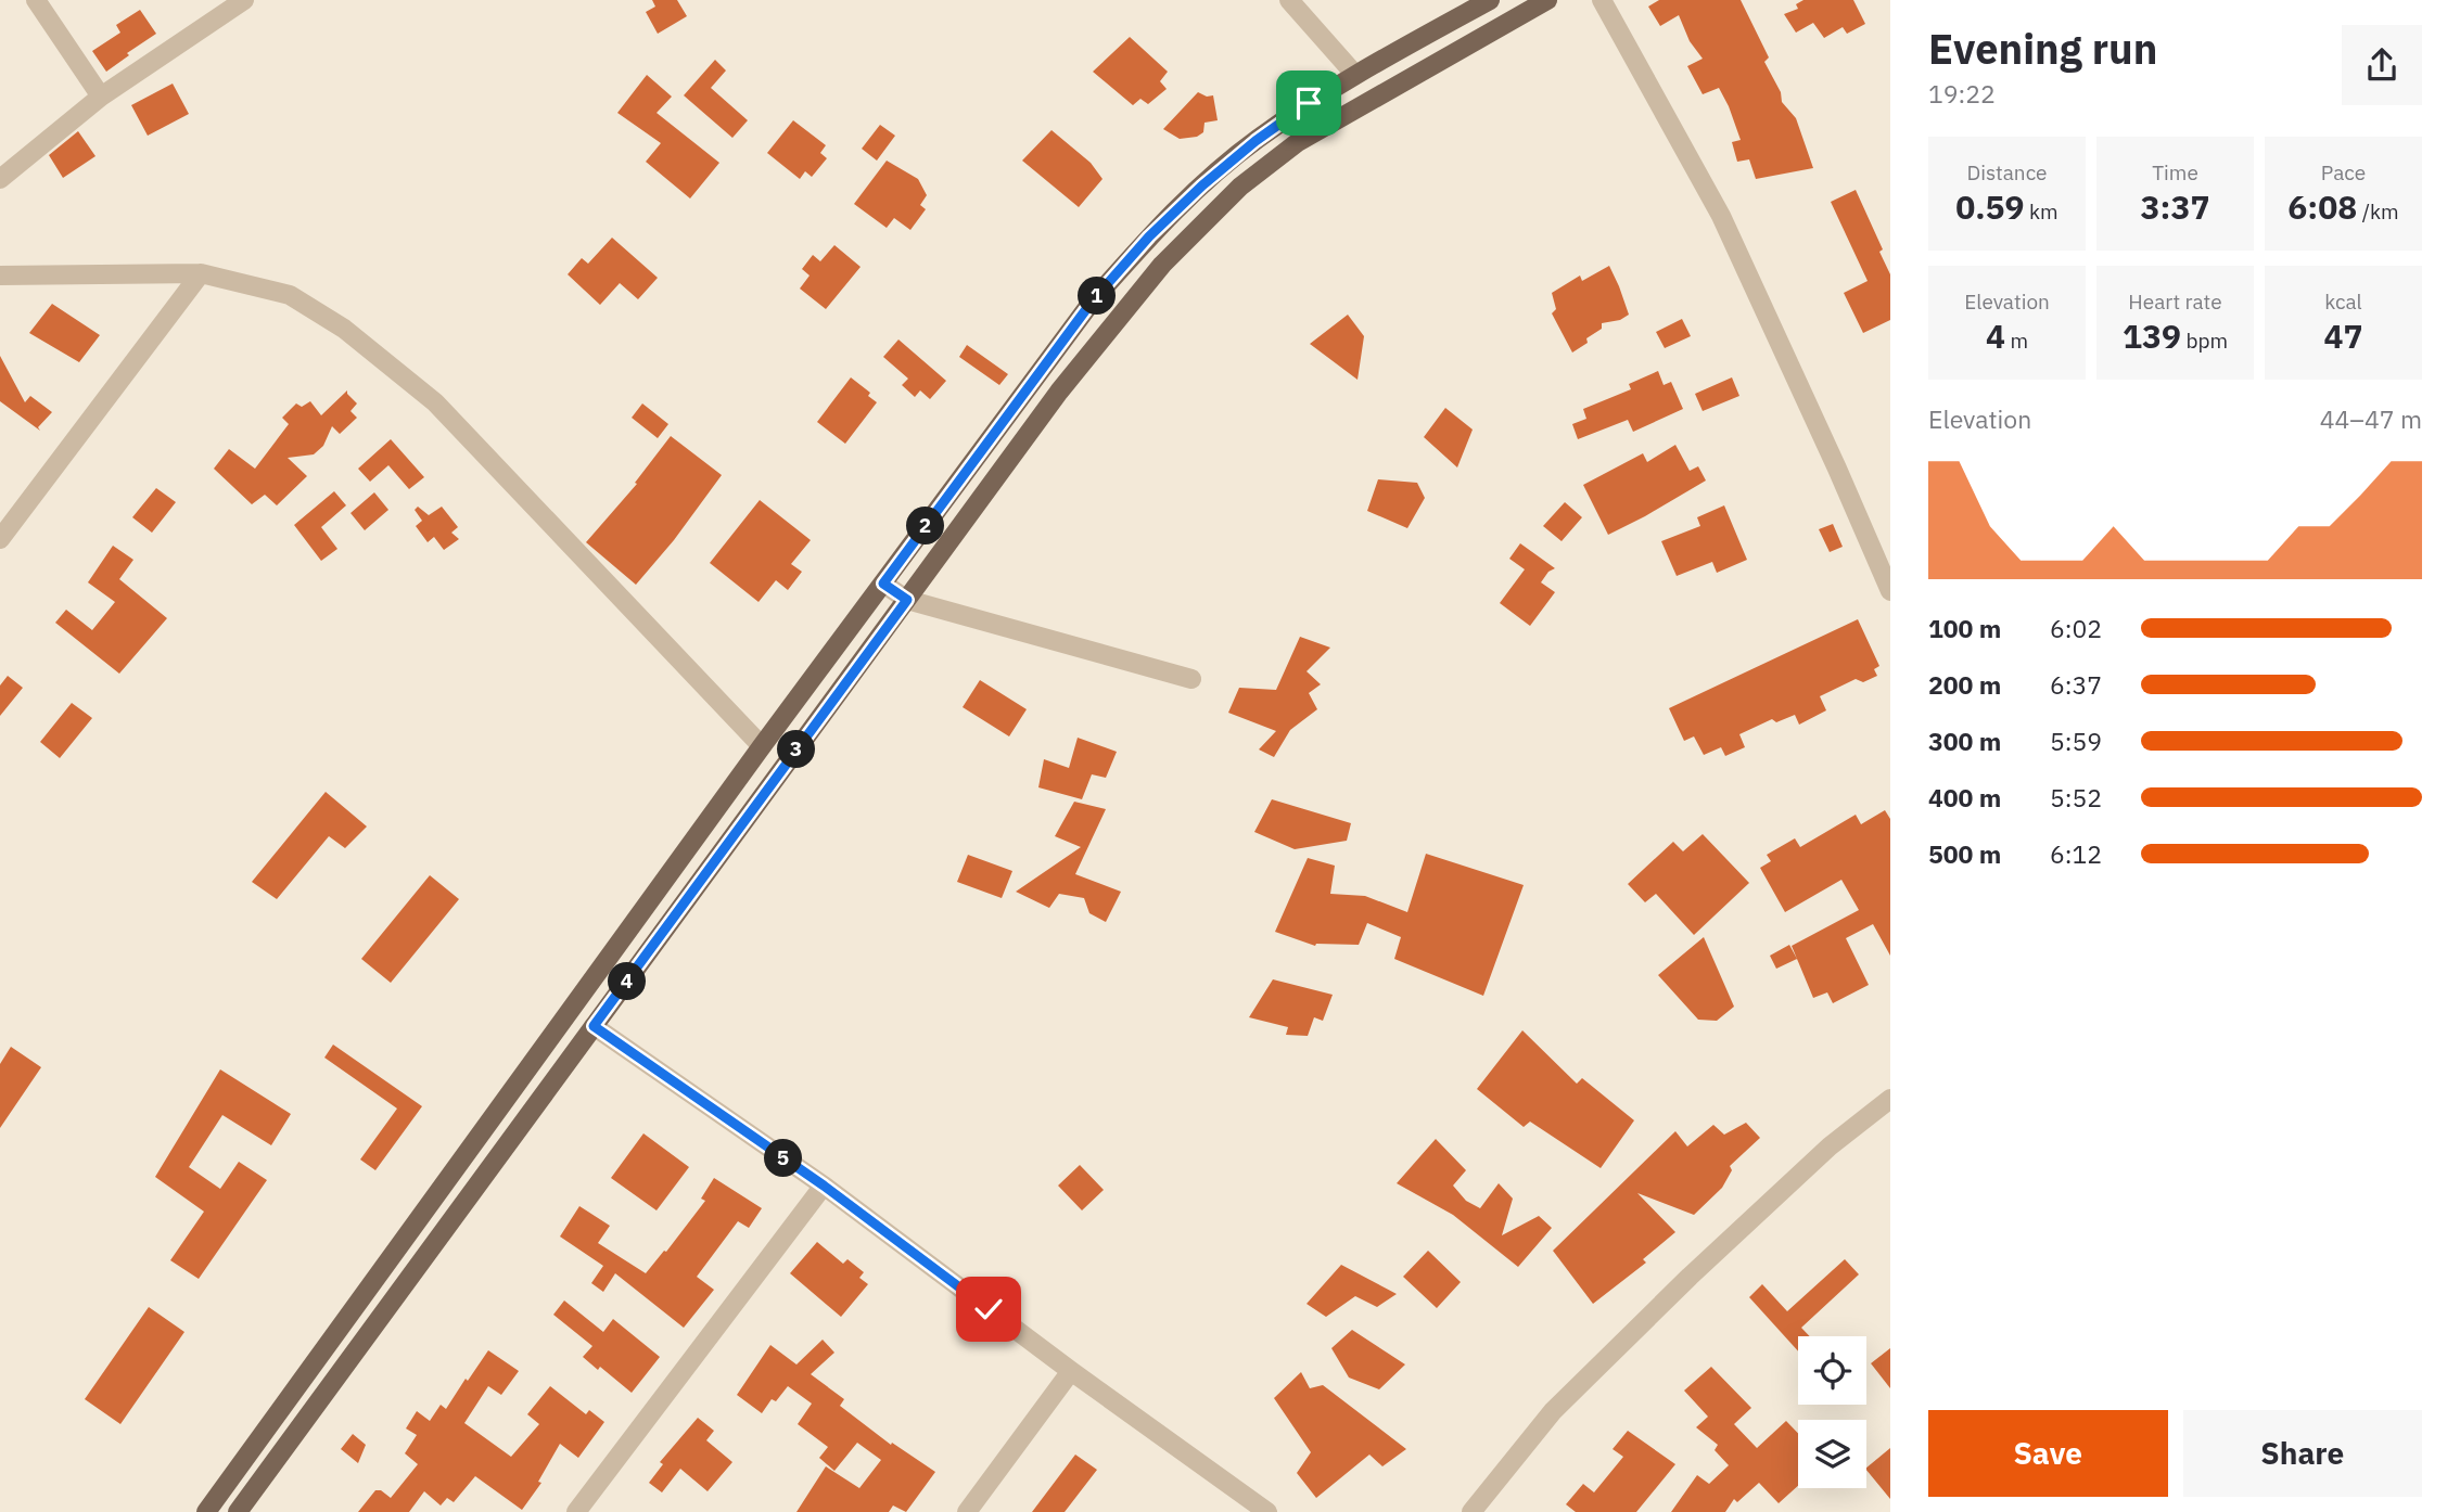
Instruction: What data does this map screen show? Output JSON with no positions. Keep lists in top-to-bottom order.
{
  "page": {
    "heading": ["Evening run", "19:22"],
    "stats": [
      ["Distance", "0.59 km"],
      ["Time", "3:37"],
      ["Pace", "6:08 /km"],
      ["Elevation", "4 m"],
      ["Heart rate", "139 bpm"],
      ["kcal", "47"]
    ],
    "pins": [
      "1",
      "2",
      "3",
      "4",
      "5"
    ],
    "chart": ["Elevation", "44–47 m"],
    "list": [
      {
        "name": "100 m",
        "note": "6:02"
      },
      {
        "name": "200 m",
        "note": "6:37"
      },
      {
        "name": "300 m",
        "note": "5:59"
      },
      {
        "name": "400 m",
        "note": "5:52"
      },
      {
        "name": "500 m",
        "note": "6:12"
      }
    ],
    "buttons": ["Save", "Share"]
  }
}
